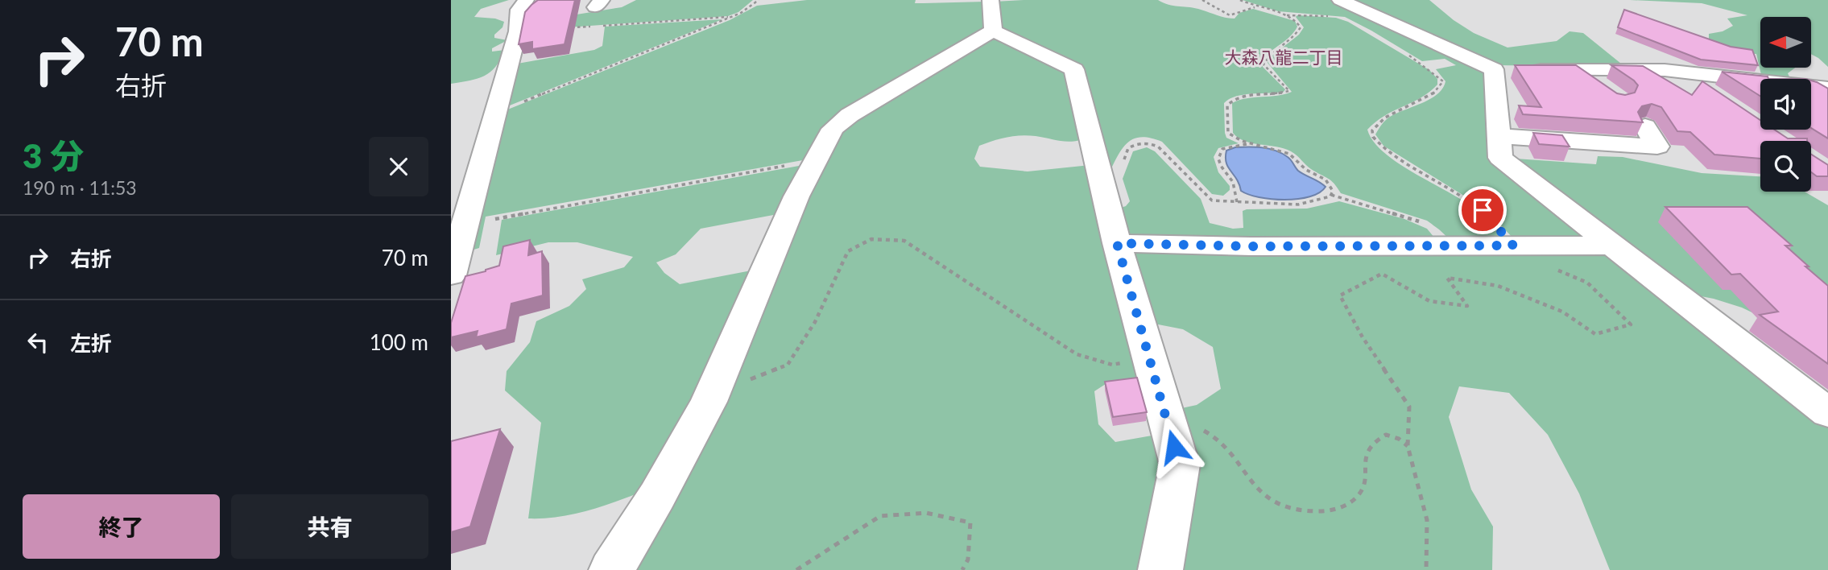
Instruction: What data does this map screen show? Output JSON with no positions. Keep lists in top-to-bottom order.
{
  "districts": ["大森八龍二丁目"],
  "north": "left",
  "page": {
    "turn": ["70 m", "右折"],
    "heading": ["3 分", "190 m · 11:53"],
    "list": [
      {
        "name": "右折",
        "value": "70 m"
      },
      {
        "name": "左折",
        "value": "100 m"
      }
    ],
    "buttons": ["終了", "共有"]
  }
}
